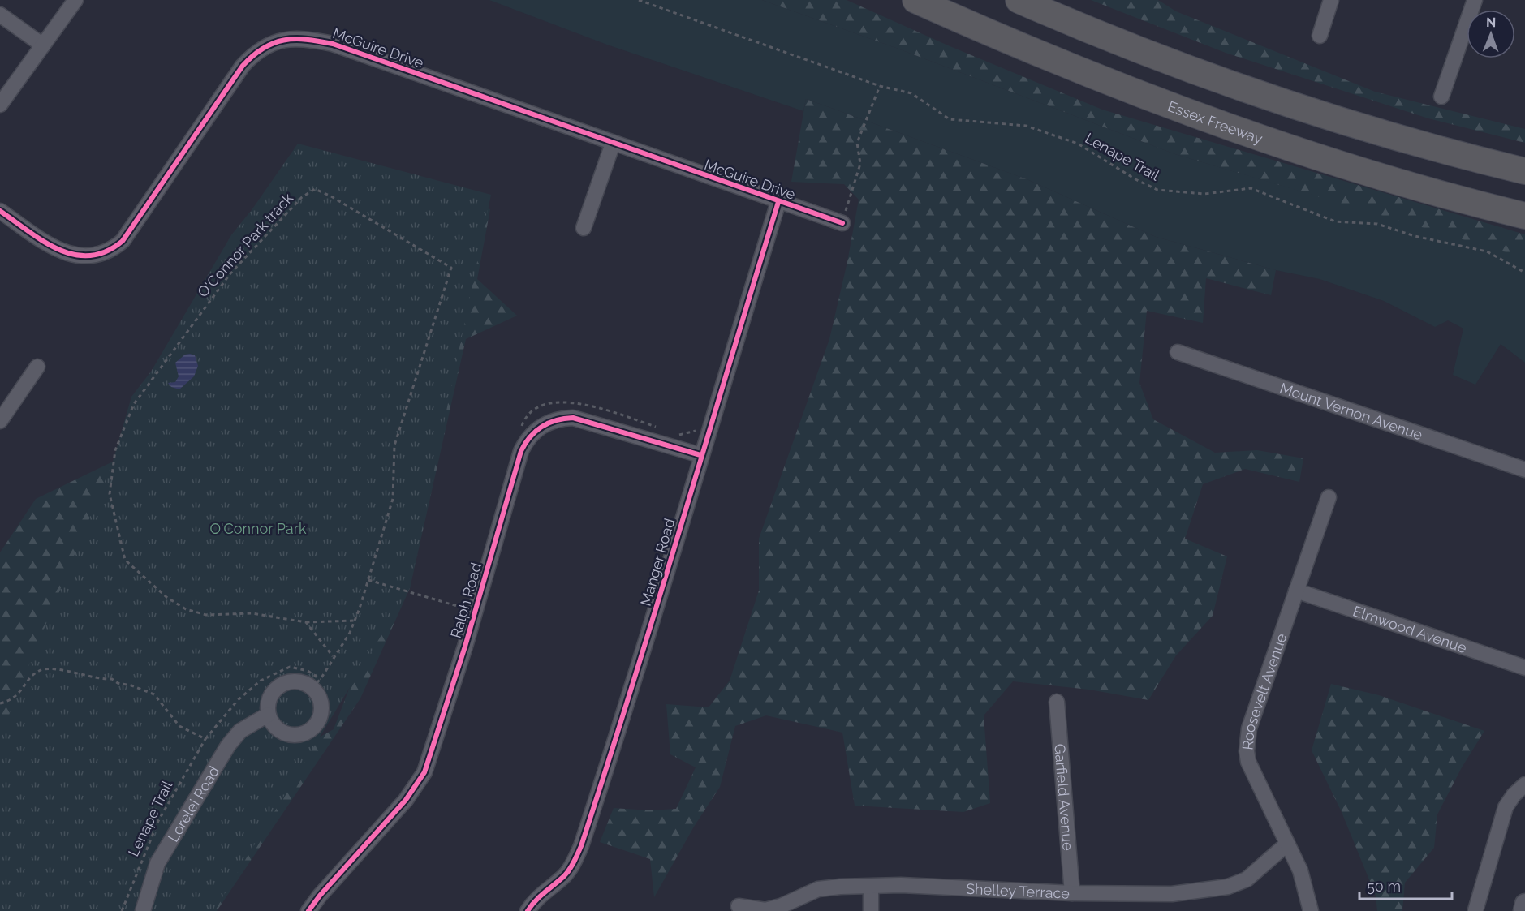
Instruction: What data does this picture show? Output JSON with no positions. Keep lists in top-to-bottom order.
{
  "streets": {
    "highway": ["Essex Freeway"],
    "street": [
      "McGuire Drive",
      "Mount Vernon Avenue",
      "Manger Road",
      "Ralph Road",
      "Elmwood Avenue",
      "Roosevelt Avenue",
      "Garfield Avenue",
      "Lorelei Road",
      "Shelley Terrace"
    ],
    "path": ["Lenape Trail", "O'Connor Park track"]
  },
  "crossings": [
    ["McGuire Drive", "Manger Road"],
    ["Lenape Trail", "O'Connor Park track"],
    ["Lenape Trail", "Lorelei Road"],
    ["O'Connor Park track", "Lorelei Road"],
    ["Manger Road", "Ralph Road"],
    ["Elmwood Avenue", "Roosevelt Avenue"],
    ["Roosevelt Avenue", "Shelley Terrace"],
    ["Garfield Avenue", "Shelley Terrace"]
  ],
  "parks": ["O'Connor Park"],
  "scale_bar": "50 m",
  "north": "top"
}
